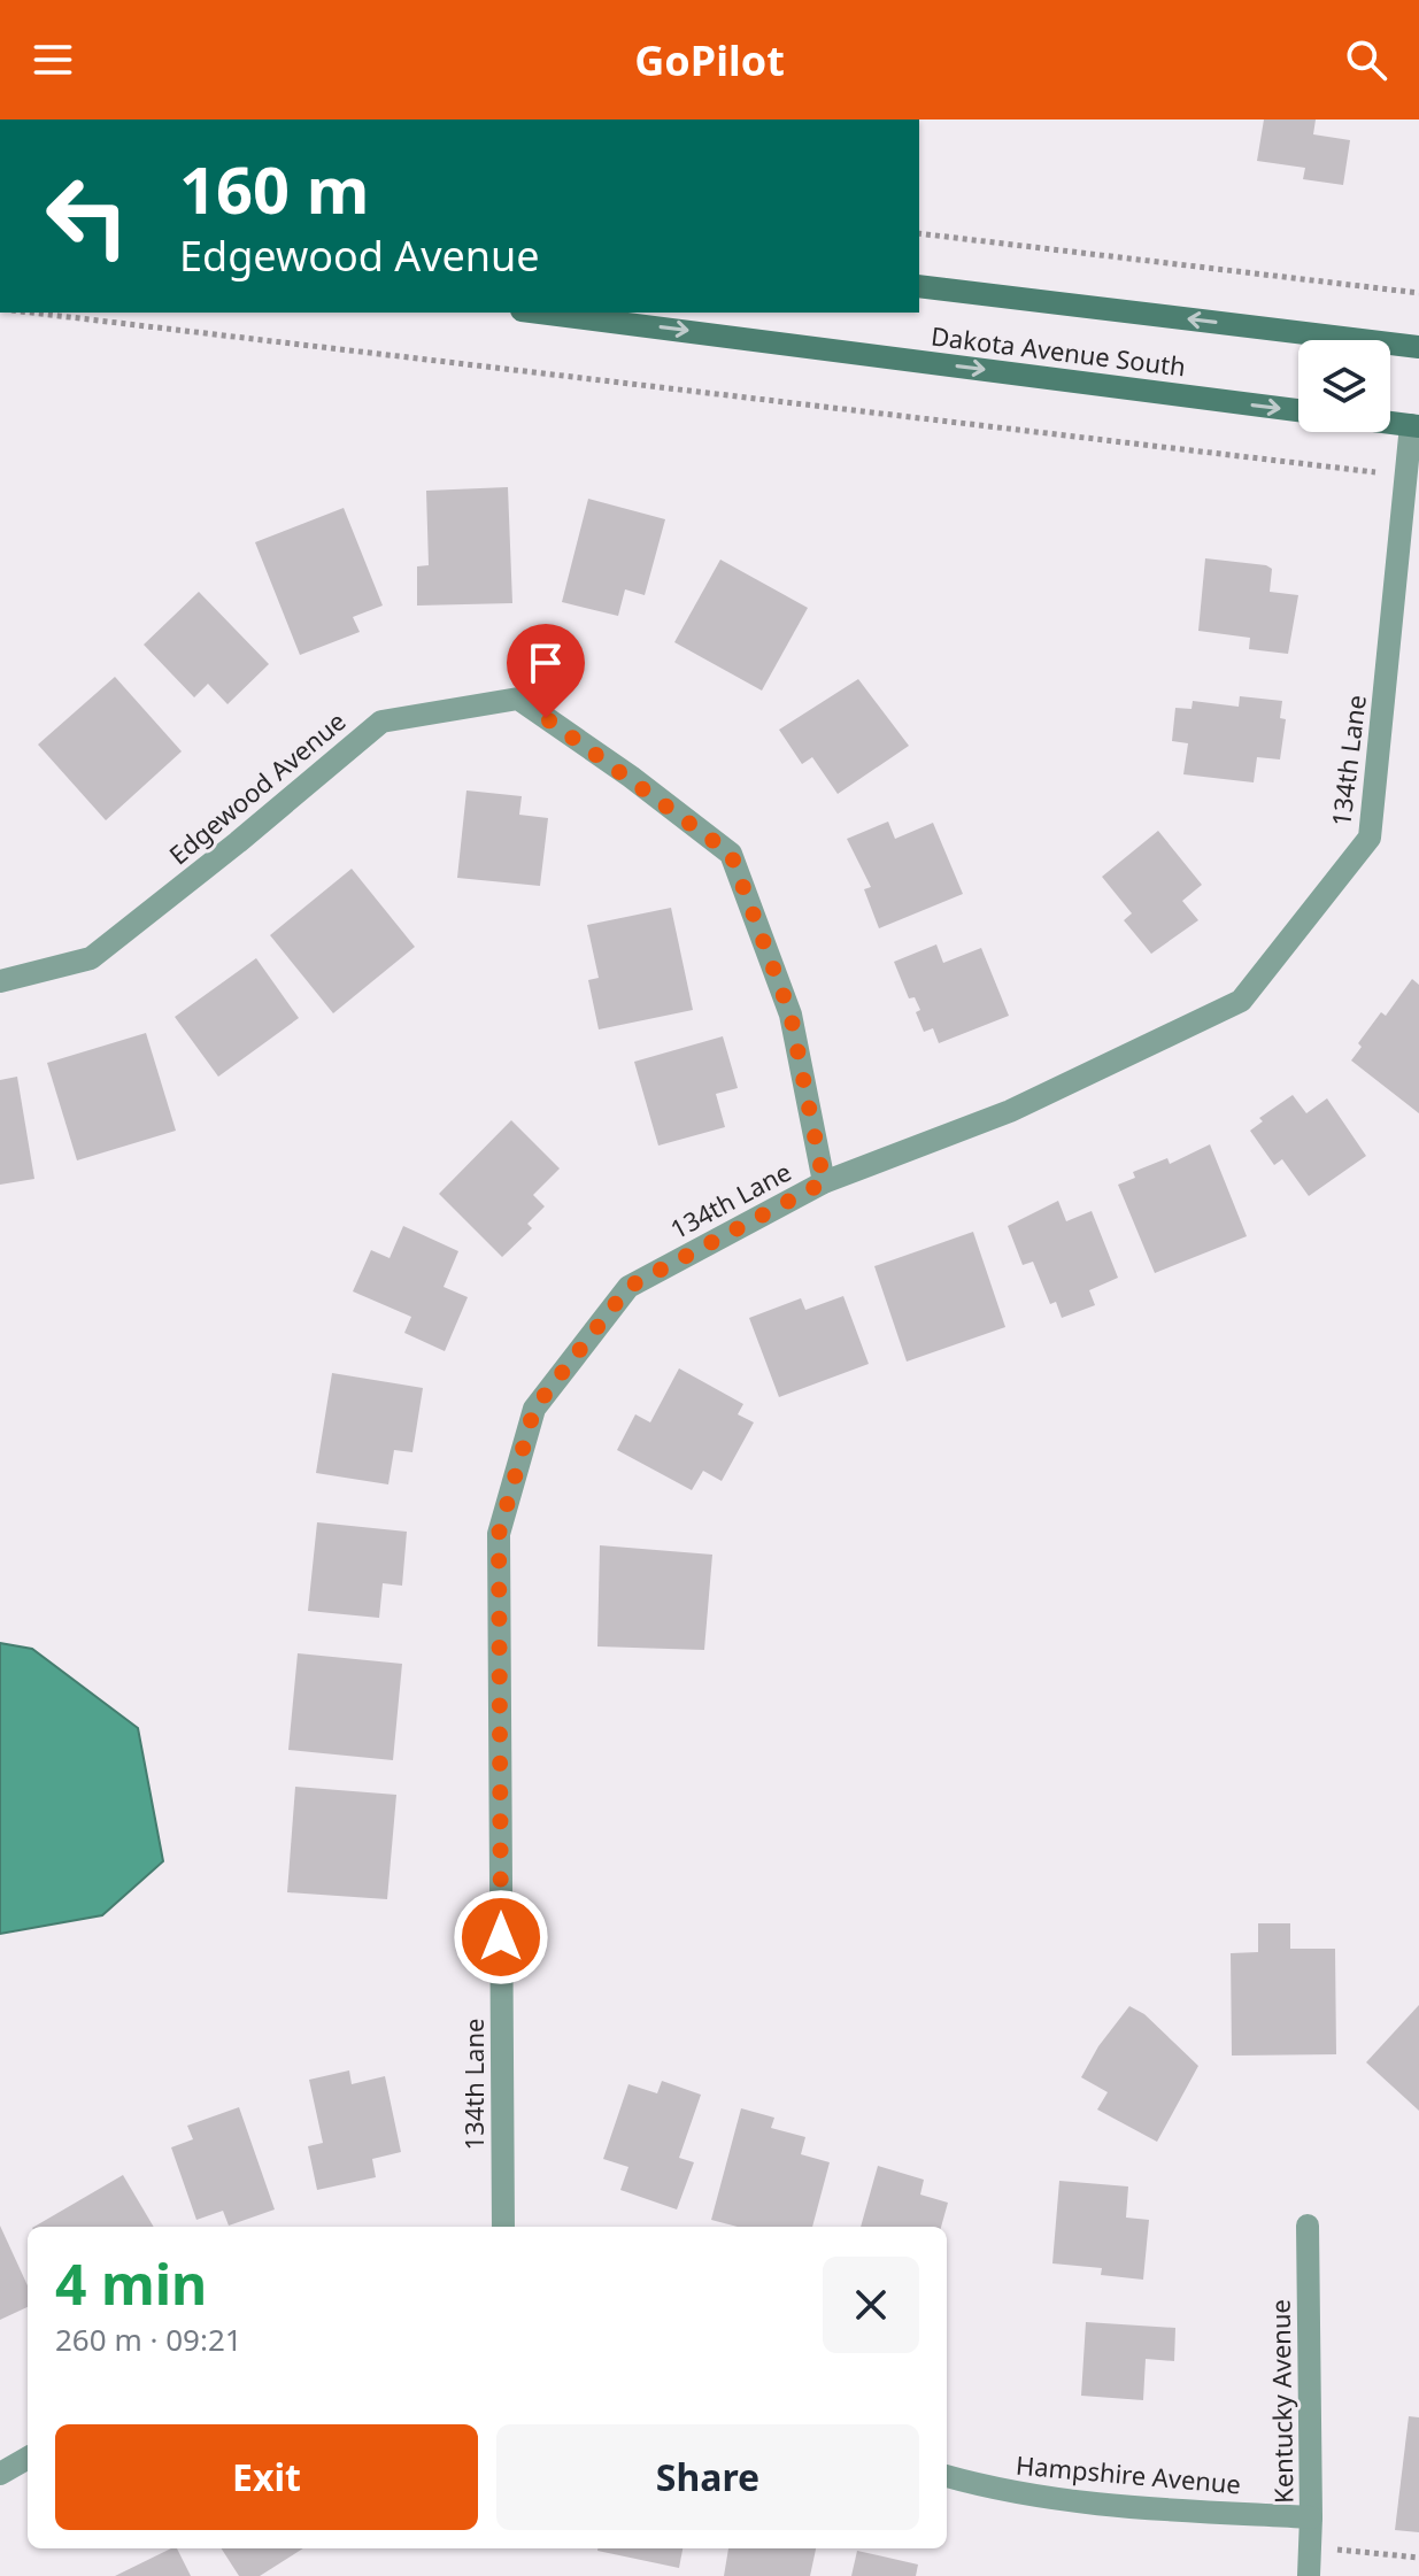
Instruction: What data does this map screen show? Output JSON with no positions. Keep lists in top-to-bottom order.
{
  "streets": {
    "main road": ["Dakota Avenue South"],
    "street": [
      "134th Lane",
      "Edgewood Avenue",
      "Kentucky Avenue",
      "Hampshire Avenue"
    ]
  },
  "crossings": [
    ["134th Lane", "Edgewood Avenue"],
    ["Kentucky Avenue", "Hampshire Avenue"]
  ],
  "page": {
    "header": "GoPilot",
    "turn": ["160 m", "Edgewood Avenue"],
    "heading": ["4 min", "260 m · 09:21"],
    "buttons": ["Exit", "Share"]
  }
}
